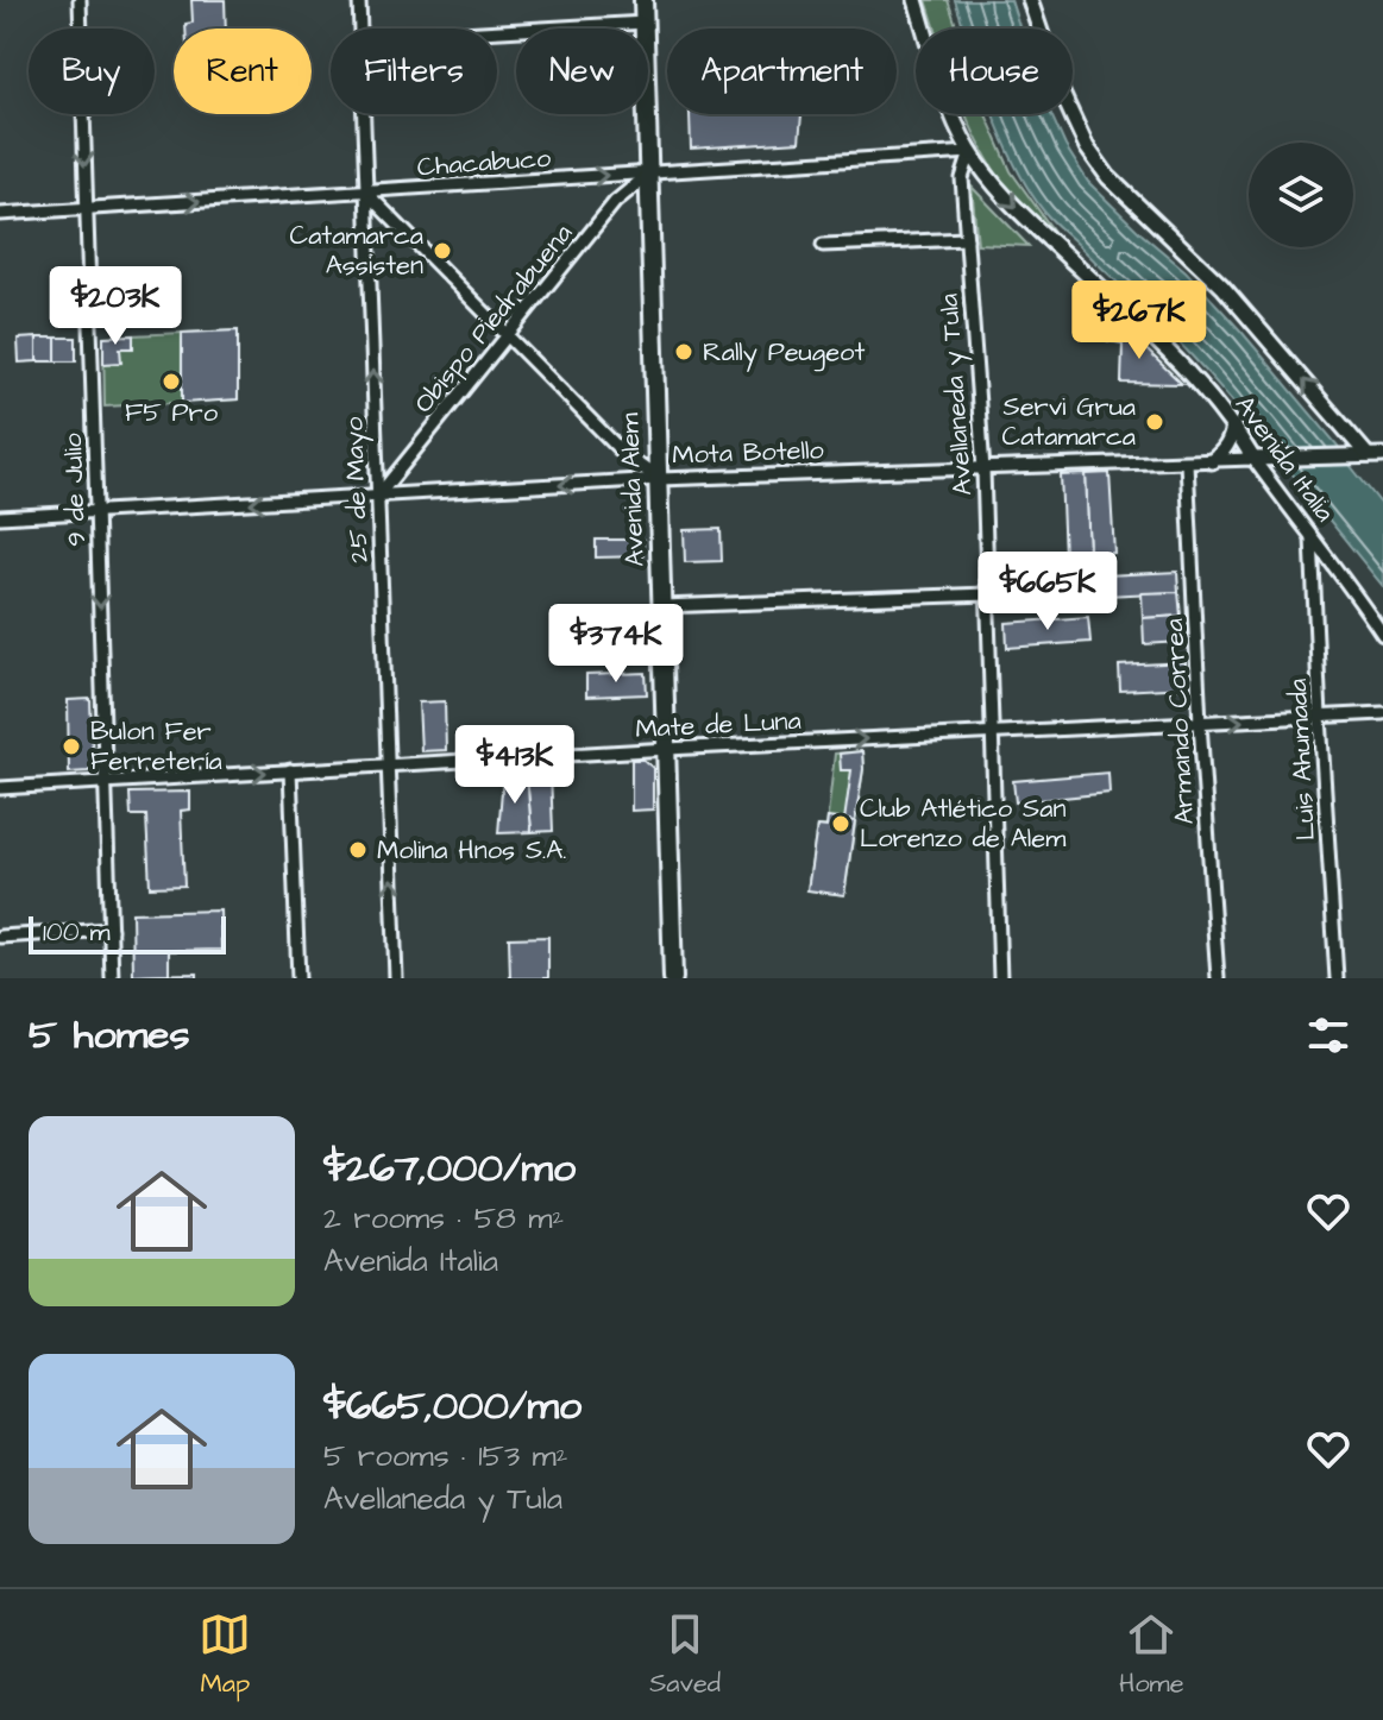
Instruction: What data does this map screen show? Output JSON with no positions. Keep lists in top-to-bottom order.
{
  "streets": {
    "main road": ["Avenida Alem"],
    "street": [
      "Chacabuco",
      "Obispo Piedrabuena",
      "Avellaneda y Tula",
      "Mota Botello",
      "Avenida Italia",
      "9 de Julio",
      "25 de Mayo",
      "Armando Correa",
      "Mate de Luna",
      "Luis Ahumada"
    ]
  },
  "crossings": [
    ["Chacabuco", "Obispo Piedrabuena"],
    ["Chacabuco", "Avellaneda y Tula"],
    ["Chacabuco", "Avenida Italia"],
    ["Chacabuco", "9 de Julio"],
    ["Chacabuco", "25 de Mayo"],
    ["Chacabuco", "Avenida Alem"],
    ["Obispo Piedrabuena", "Mota Botello"],
    ["Obispo Piedrabuena", "25 de Mayo"],
    ["Obispo Piedrabuena", "Avenida Alem"],
    ["Avellaneda y Tula", "Mota Botello"],
    ["Avellaneda y Tula", "Avenida Italia"],
    ["Avellaneda y Tula", "Mate de Luna"],
    ["Mota Botello", "Avenida Italia"],
    ["Mota Botello", "9 de Julio"],
    ["Mota Botello", "25 de Mayo"],
    ["Mota Botello", "Avenida Alem"],
    ["Mota Botello", "Armando Correa"],
    ["Avenida Italia", "Luis Ahumada"],
    ["9 de Julio", "Mate de Luna"],
    ["25 de Mayo", "Mate de Luna"],
    ["Avenida Alem", "Mate de Luna"],
    ["Armando Correa", "Mate de Luna"],
    ["Mate de Luna", "Luis Ahumada"]
  ],
  "one_way": [
    "Chacabuco",
    "Mota Botello",
    "9 de Julio",
    "25 de Mayo",
    "Mate de Luna"
  ],
  "places": [
    "Catamarca Assisten",
    "Rally Peugeot",
    "F5 Pro",
    "Servi Grua Catamarca",
    "Bulon Fer Ferretería",
    "Club Atlético San Lorenzo de Alem",
    "Molina Hnos S.A."
  ],
  "scale_bar": "100 m",
  "page": {
    "chip": [
      "Buy",
      "Rent",
      "Filters",
      "New",
      "Apartment",
      "House"
    ],
    "price": [
      "$203K",
      "$267K",
      "$665K",
      "$374K",
      "$413K"
    ],
    "scale": "100 m",
    "heading": "5 homes",
    "list": [
      {
        "name": "$267,000/mo",
        "note": "2 rooms · 58 m² · Avenida Italia"
      },
      {
        "name": "$665,000/mo",
        "note": "5 rooms · 153 m² · Avellaneda y Tula"
      }
    ],
    "tabs": ["Map", "Saved", "Home"]
  }
}
